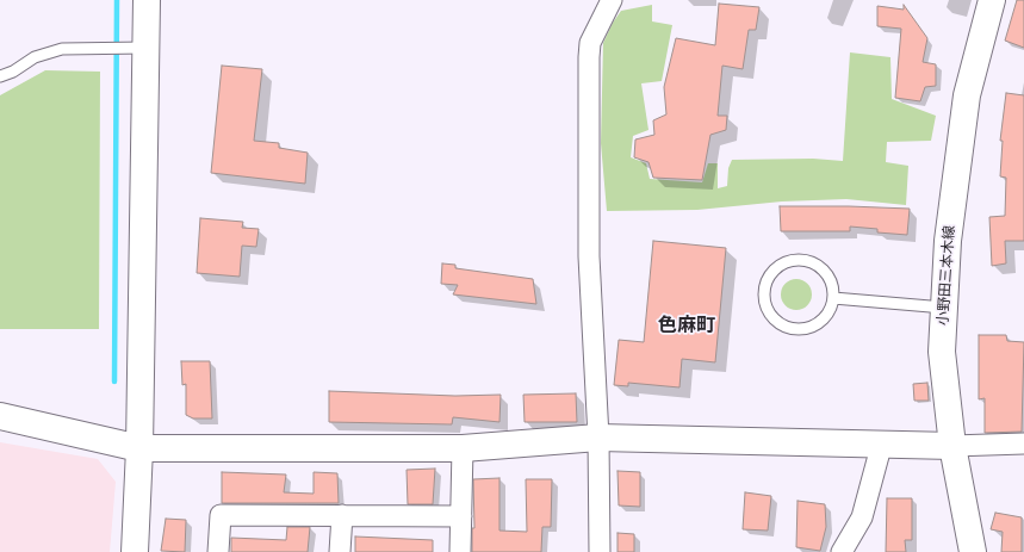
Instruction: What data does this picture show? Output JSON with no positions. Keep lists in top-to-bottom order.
{
  "streets": {
    "street": ["小野田三本木線"]
  },
  "districts": ["色麻町"]
}
